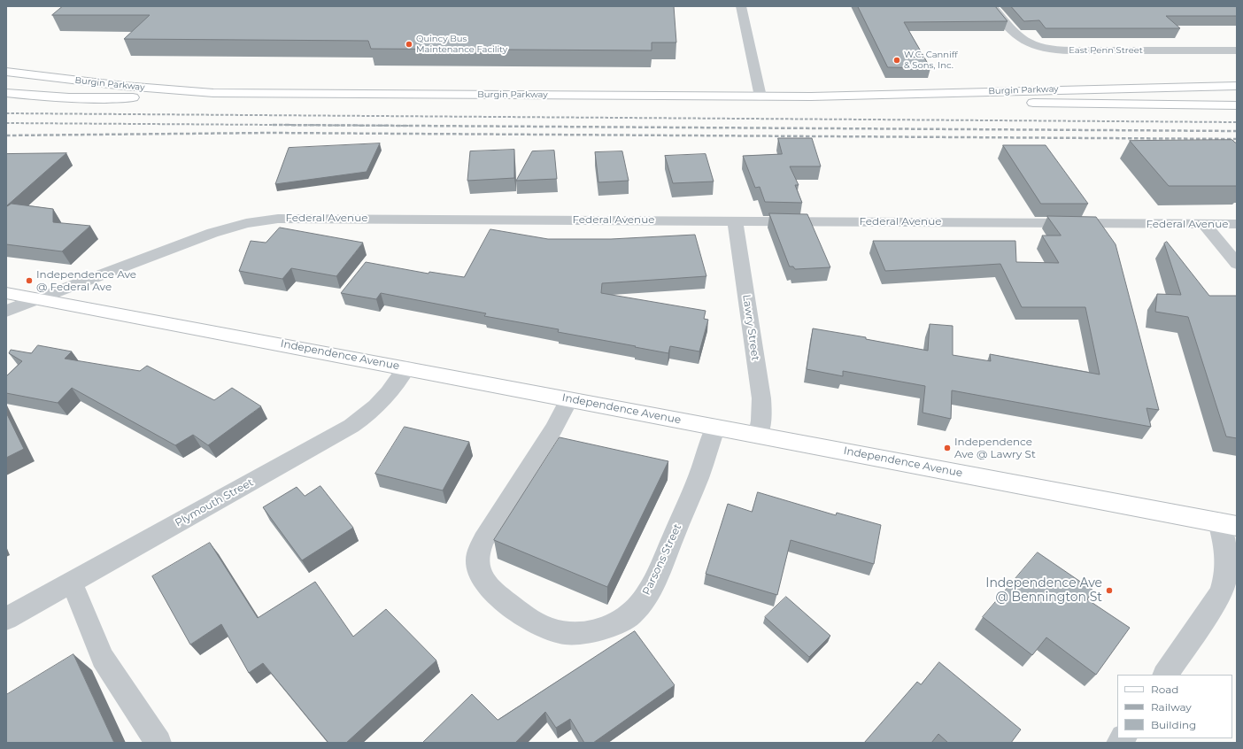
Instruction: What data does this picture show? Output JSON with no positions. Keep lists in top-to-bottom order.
{
  "streets": {
    "main road": ["Burgin Parkway", "Independence Avenue"],
    "street": [
      "East Penn Street",
      "Federal Avenue",
      "Lawry Street",
      "Plymouth Street",
      "Parsons Street"
    ]
  },
  "crossings": [
    ["Federal Avenue", "Lawry Street"],
    ["Federal Avenue", "Independence Avenue"],
    ["Lawry Street", "Independence Avenue"],
    ["Independence Avenue", "Plymouth Street"],
    ["Independence Avenue", "Parsons Street"]
  ],
  "places": [
    "Quincy Bus Maintenance Facility",
    "W.C. Canniff & Sons, Inc.",
    "Independence Ave @ Federal Ave",
    "Independence Ave @ Lawry St",
    "Independence Ave @ Bennington St"
  ],
  "legend": ["Road", "Railway", "Building"]
}
